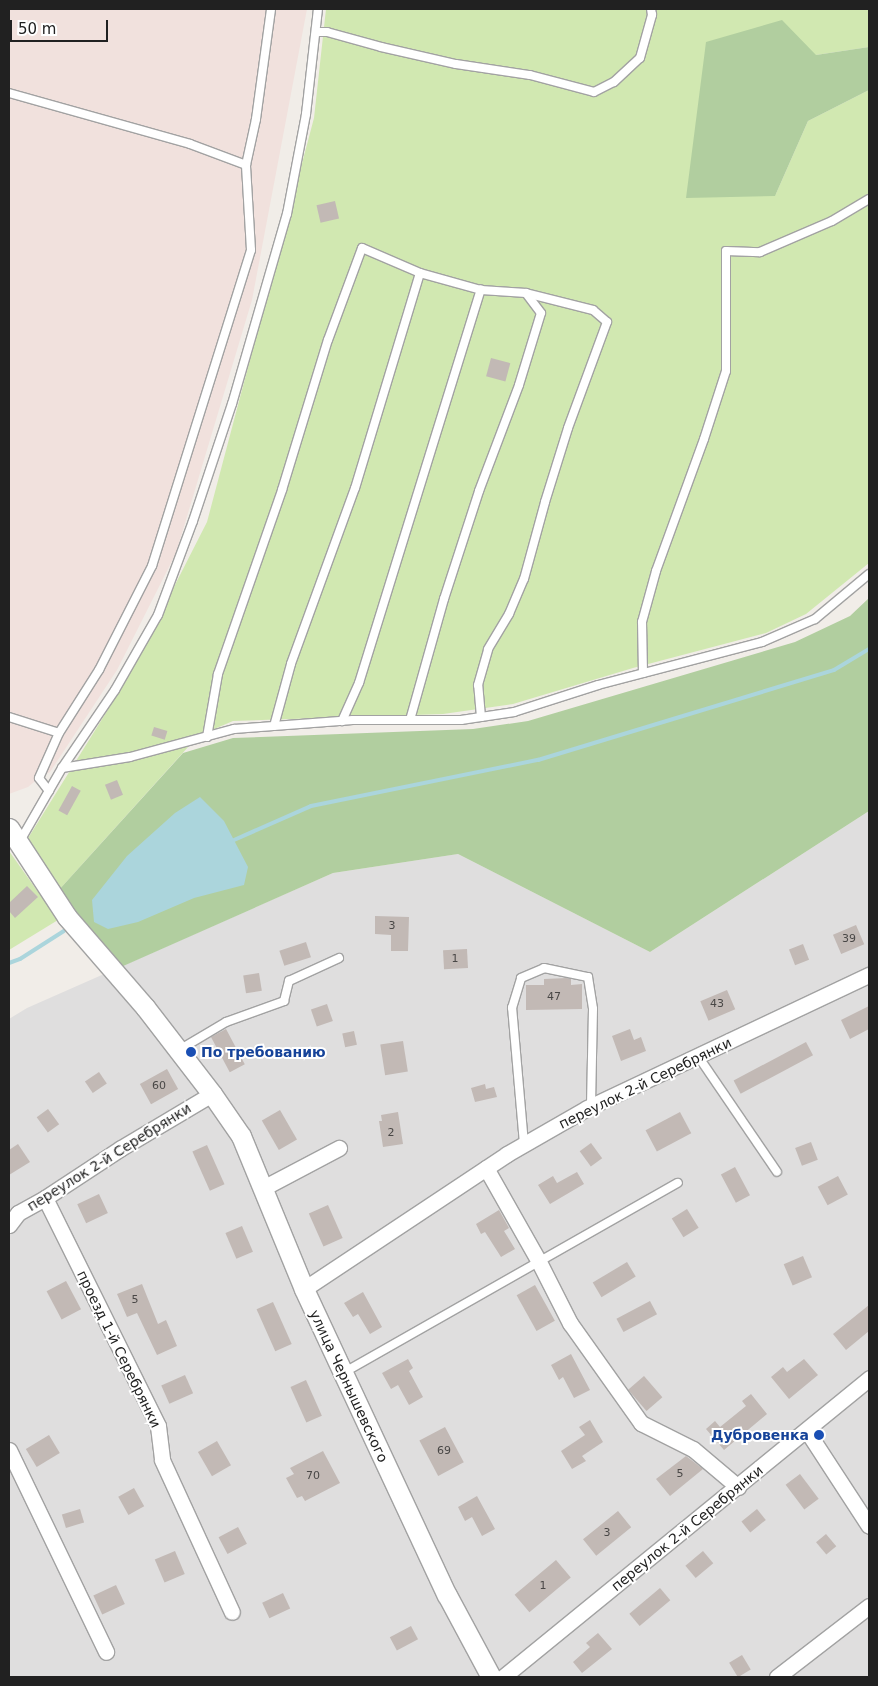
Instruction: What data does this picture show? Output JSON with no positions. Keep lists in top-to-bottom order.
{
  "streets": {
    "street": ["переулок 2-й Серебрянки", "проезд 1-й Серебрянки", "улица Чернышевского"]
  },
  "crossings": [
    ["переулок 2-й Серебрянки", "проезд 1-й Серебрянки"],
    ["переулок 2-й Серебрянки", "улица Чернышевского"]
  ],
  "places": ["По требованию", "Дубровенка"],
  "house_numbers": [
    "3",
    "39",
    "1",
    "47",
    "43",
    "60",
    "2",
    "5",
    "69",
    "5",
    "70",
    "3",
    "1"
  ],
  "scale_bar": "50 m"
}
